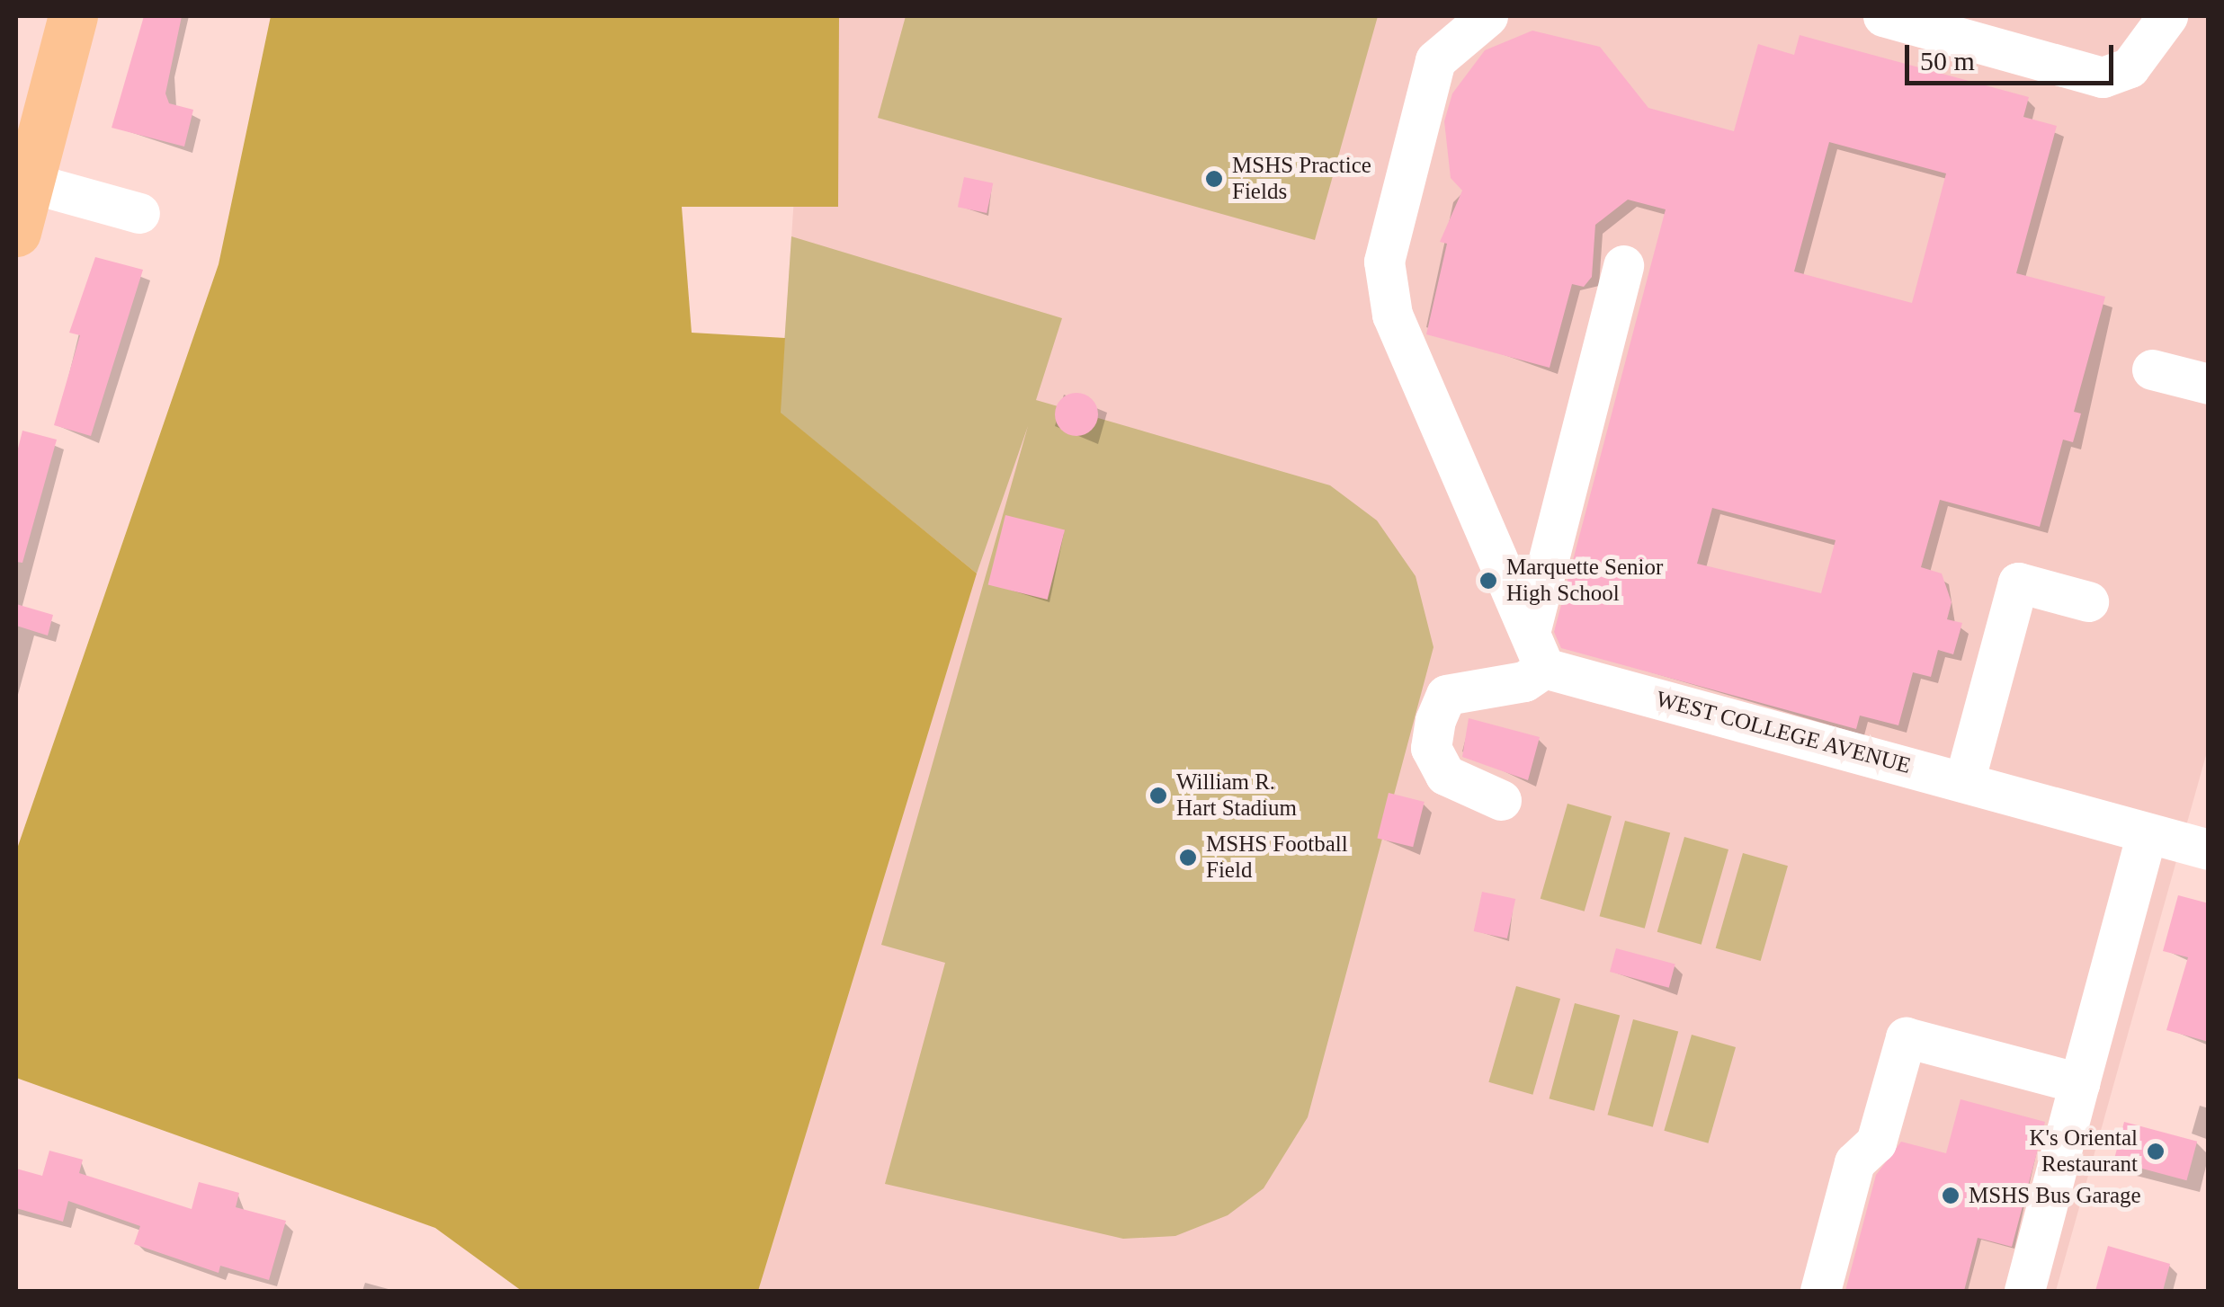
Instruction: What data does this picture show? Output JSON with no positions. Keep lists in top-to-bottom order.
{
  "streets": {
    "street": ["WEST COLLEGE AVENUE"]
  },
  "places": [
    "MSHS Practice Fields",
    "Marquette Senior High School",
    "William R. Hart Stadium",
    "MSHS Football Field",
    "K's Oriental Restaurant",
    "MSHS Bus Garage"
  ],
  "scale_bar": "50 m"
}
